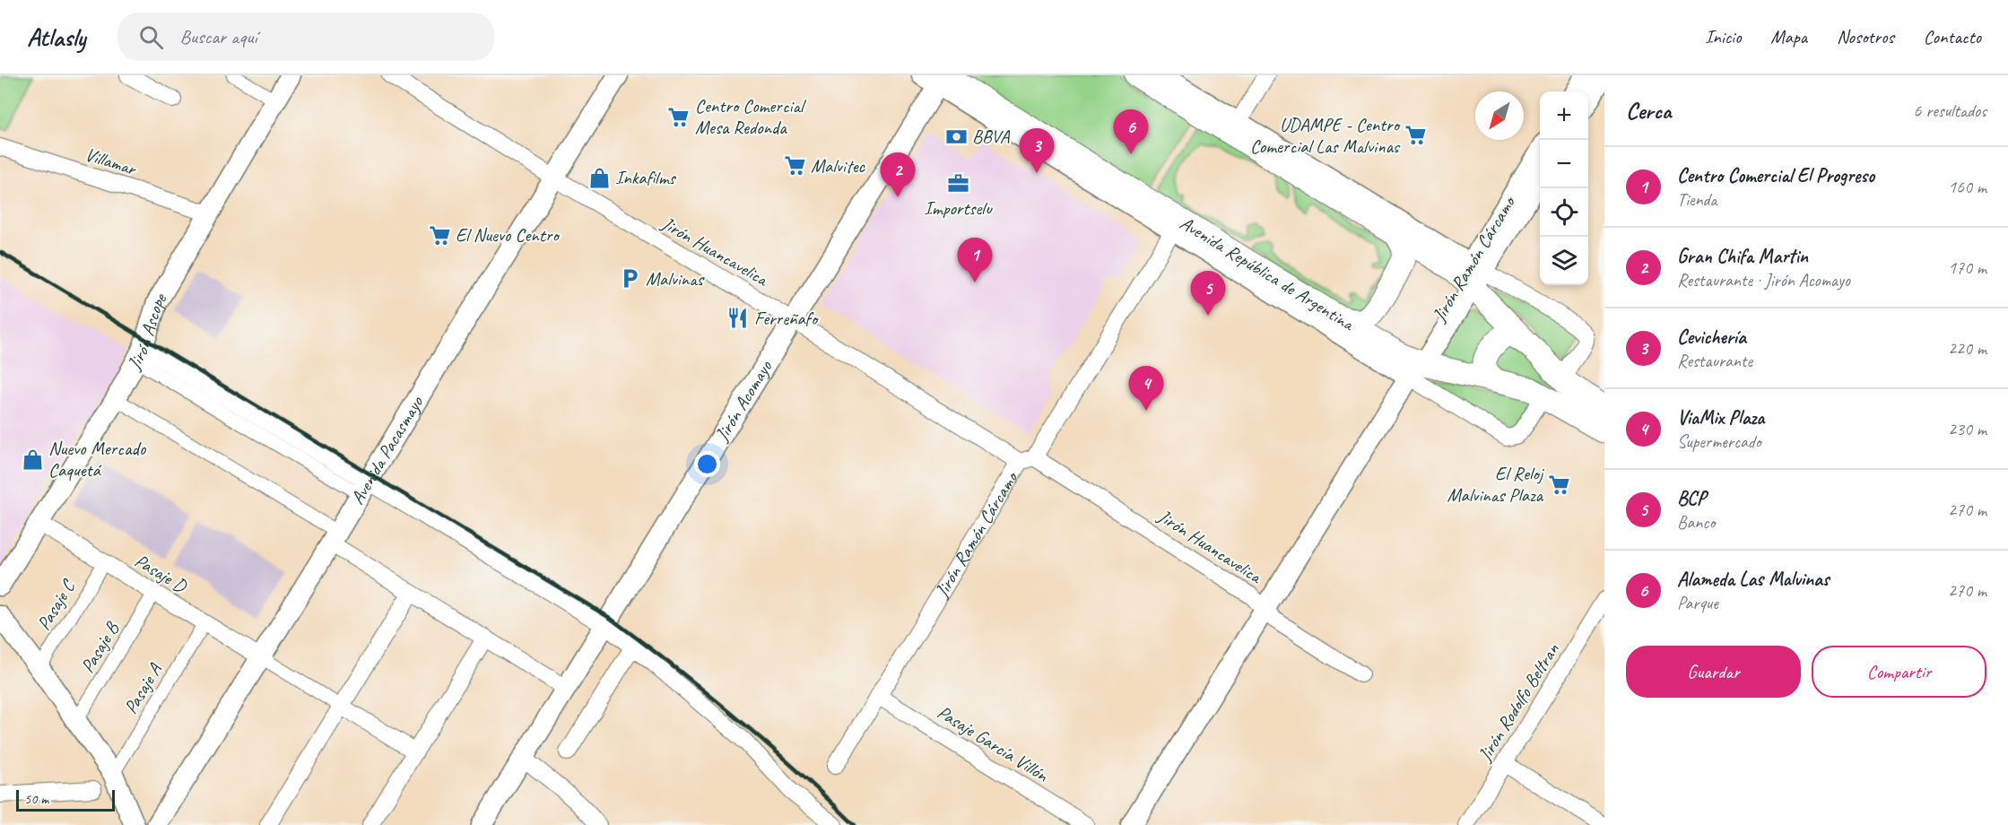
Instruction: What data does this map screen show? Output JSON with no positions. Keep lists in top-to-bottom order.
{
  "streets": {
    "main road": ["Avenida República de Argentina"],
    "street": [
      "Villamar",
      "Jirón Huancavelica",
      "Jirón Ramón Cárcamo",
      "Jirón Ascope",
      "Jirón Acomayo",
      "Avenida Pacasmayo",
      "Pasaje D",
      "Pasaje C",
      "Pasaje B",
      "Pasaje A",
      "Jirón Rodolfo Beltran",
      "Pasaje García Villón"
    ]
  },
  "crossings": [
    ["Villamar", "Jirón Ascope"],
    ["Jirón Huancavelica", "Jirón Ramón Cárcamo"],
    ["Jirón Huancavelica", "Jirón Acomayo"],
    ["Jirón Huancavelica", "Avenida Pacasmayo"],
    ["Jirón Ramón Cárcamo", "Avenida República de Argentina"],
    ["Jirón Ramón Cárcamo", "Pasaje García Villón"],
    ["Avenida República de Argentina", "Jirón Acomayo"],
    ["Jirón Ascope", "Pasaje D"],
    ["Avenida Pacasmayo", "Pasaje D"],
    ["Pasaje D", "Pasaje C"],
    ["Pasaje D", "Pasaje B"],
    ["Pasaje D", "Pasaje A"]
  ],
  "places": {
    "supermarket": [
      "Centro Comercial Mesa Redonda",
      "UDAMPE - Centro Comercial Las Malvinas",
      "Malvitec",
      "El Nuevo Centro",
      "El Reloj Malvinas Plaza"
    ],
    "bank": ["BBVA"],
    "shop": ["Inkafilms", "Nuevo Mercado Caquetá"],
    "office": ["Importselu"],
    "parking": ["Malvinas"],
    "restaurant": ["Ferreñafo"]
  },
  "scale_bar": "50 m",
  "north": "bottom left",
  "page": {
    "header": "Atlasly",
    "search": "Buscar aquí",
    "nav": [
      "Inicio",
      "Mapa",
      "Nosotros",
      "Contacto"
    ],
    "heading": ["Cerca", "6 resultados"],
    "map_buttons": ["+", "−"],
    "pins": [
      "6",
      "3",
      "2",
      "1",
      "5",
      "4"
    ],
    "list": [
      {
        "mark": "1",
        "name": "Centro Comercial El Progreso",
        "note": "Tienda",
        "value": "160 m"
      },
      {
        "mark": "2",
        "name": "Gran Chifa Martin",
        "note": "Restaurante · Jirón Acomayo",
        "value": "170 m"
      },
      {
        "mark": "3",
        "name": "Cevichería",
        "note": "Restaurante",
        "value": "220 m"
      },
      {
        "mark": "4",
        "name": "ViaMix Plaza",
        "note": "Supermercado",
        "value": "230 m"
      },
      {
        "mark": "5",
        "name": "BCP",
        "note": "Banco",
        "value": "270 m"
      },
      {
        "mark": "6",
        "name": "Alameda Las Malvinas",
        "note": "Parque",
        "value": "270 m"
      }
    ],
    "buttons": ["Guardar", "Compartir"],
    "scale": "50 m"
  }
}
